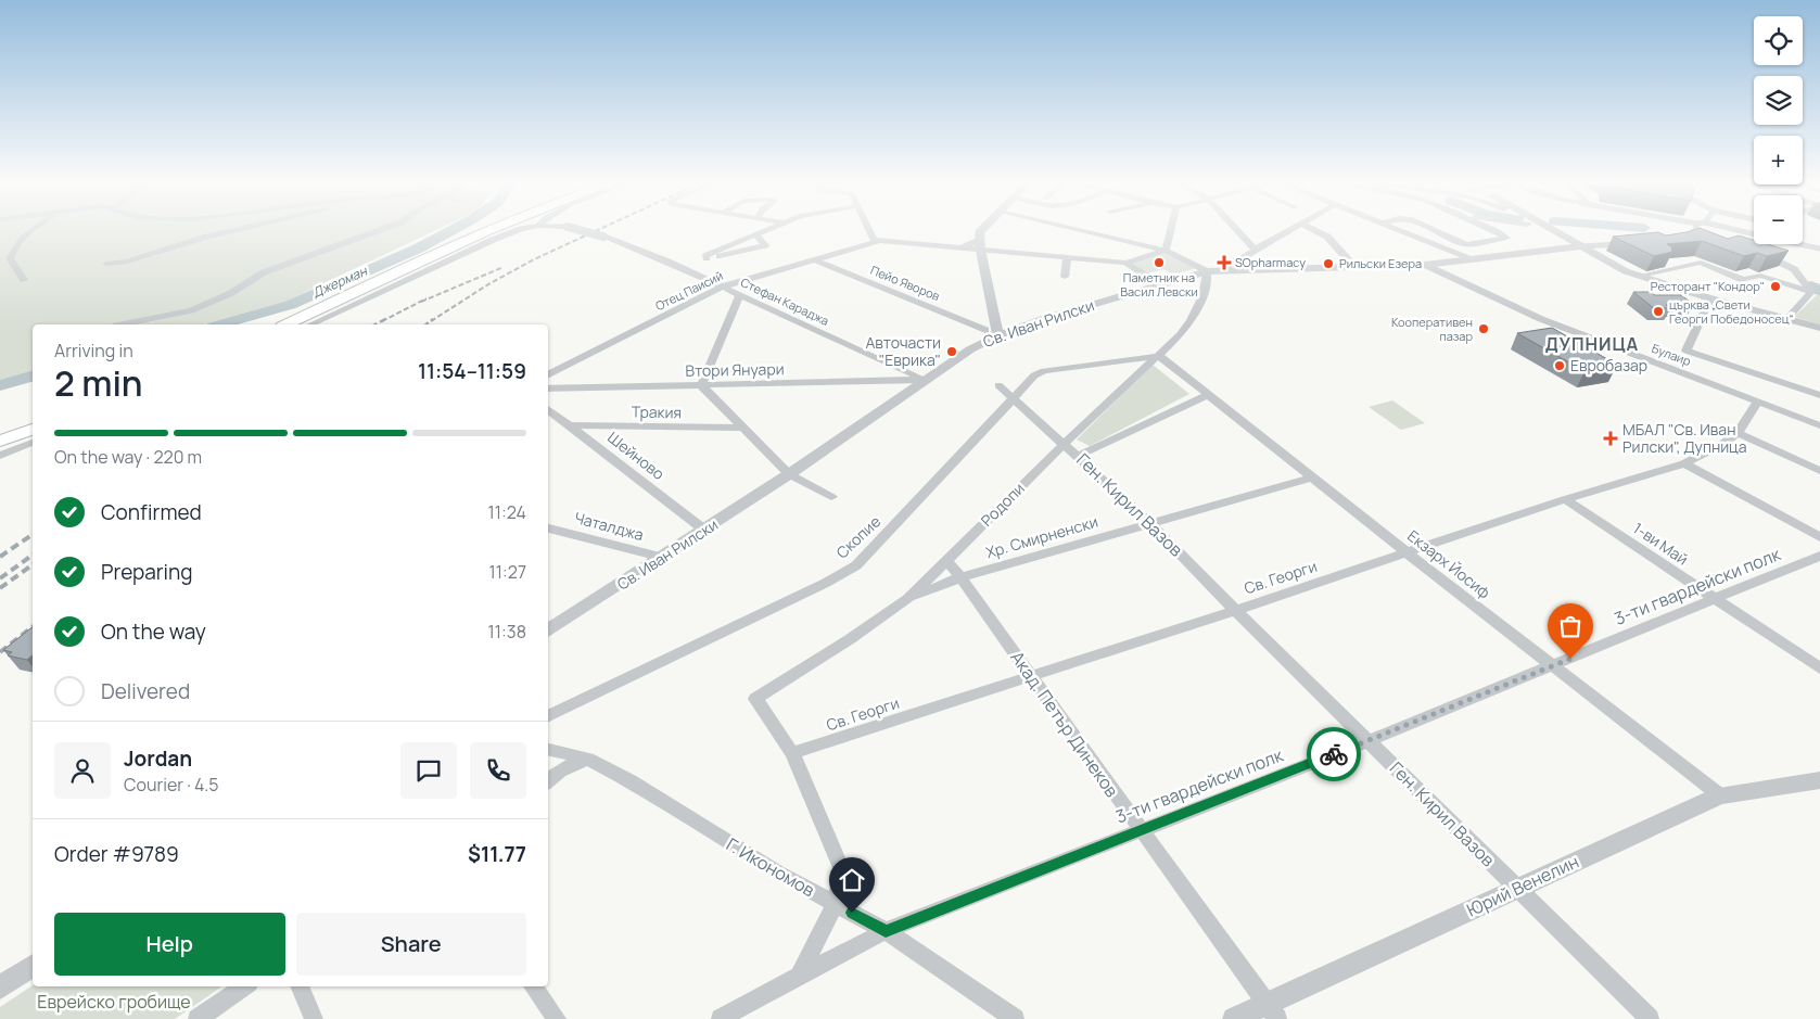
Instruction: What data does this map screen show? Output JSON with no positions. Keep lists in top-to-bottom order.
{
  "streets": {
    "street": [
      "Пейо Яворов",
      "Отец Паисий",
      "Стефан Караджа",
      "Св. Иван Рилски",
      "Булаир",
      "Втори Януари",
      "Тракия",
      "Шейново",
      "Родопи",
      "Ген. Кирил Вазов",
      "Чаталджа",
      "Скопие",
      "Хр. Смирненски",
      "1-ви Май",
      "Екзарх Йосиф",
      "Св. Георги",
      "3-ти гвардейски полк",
      "Акад. Петър Динеков",
      "Г. Икономов",
      "Юрий Венелин"
    ]
  },
  "crossings": [
    ["Пейо Яворов", "Отец Паисий"],
    ["Отец Паисий", "Стефан Караджа"],
    ["Стефан Караджа", "Св. Иван Рилски"],
    ["Стефан Караджа", "Втори Януари"],
    ["Св. Иван Рилски", "Булаир"],
    ["Св. Иван Рилски", "Втори Януари"],
    ["Св. Иван Рилски", "Шейново"],
    ["Св. Иван Рилски", "Родопи"],
    ["Св. Иван Рилски", "Чаталджа"],
    ["Булаир", "Св. Георги"],
    ["Тракия", "Шейново"],
    ["Родопи", "Ген. Кирил Вазов"],
    ["Родопи", "Скопие"],
    ["Родопи", "Хр. Смирненски"],
    ["Родопи", "Екзарх Йосиф"],
    ["Родопи", "Св. Георги"],
    ["Родопи", "Акад. Петър Динеков"],
    ["Ген. Кирил Вазов", "Скопие"],
    ["Ген. Кирил Вазов", "Хр. Смирненски"],
    ["Ген. Кирил Вазов", "Св. Георги"],
    ["Ген. Кирил Вазов", "3-ти гвардейски полк"],
    ["Ген. Кирил Вазов", "Юрий Венелин"],
    ["Скопие", "Екзарх Йосиф"],
    ["Хр. Смирненски", "Екзарх Йосиф"],
    ["Хр. Смирненски", "Акад. Петър Динеков"],
    ["1-ви Май", "Св. Георги"],
    ["1-ви Май", "3-ти гвардейски полк"],
    ["Екзарх Йосиф", "Св. Георги"],
    ["Екзарх Йосиф", "3-ти гвардейски полк"],
    ["Екзарх Йосиф", "Юрий Венелин"],
    ["Св. Георги", "Акад. Петър Динеков"],
    ["3-ти гвардейски полк", "Акад. Петър Динеков"],
    ["3-ти гвардейски полк", "Г. Икономов"],
    ["Акад. Петър Динеков", "Юрий Венелин"]
  ],
  "districts": ["ДУПНИЦА"],
  "water": ["Джерман"],
  "parks": ["Еврейско гробище"],
  "places": {
    "other": [
      "Паметник на Васил Левски",
      "Рильски Езера",
      "Ресторант \"Кондор\"",
      "църква „Свети Георги Победоносец“",
      "Кооперативен пазар",
      "Авточасти \"Еврика\"",
      "Евробазар"
    ],
    "health": ["SOpharmacy", "МБАЛ \"Св. Иван Рилски\", Дупница"]
  },
  "page": {
    "map_buttons": ["+", "−"],
    "heading": ["2 min", "Arriving in", "11:54–11:59"],
    "panel": [
      "Jordan",
      "Courier · 4.5",
      "Order #9789",
      "$11.77"
    ],
    "bar": "On the way · 220 m",
    "list": [
      ["Confirmed", "11:24"],
      ["Preparing", "11:27"],
      ["On the way", "11:38"],
      "Delivered"
    ],
    "buttons": ["Help", "Share"]
  }
}
